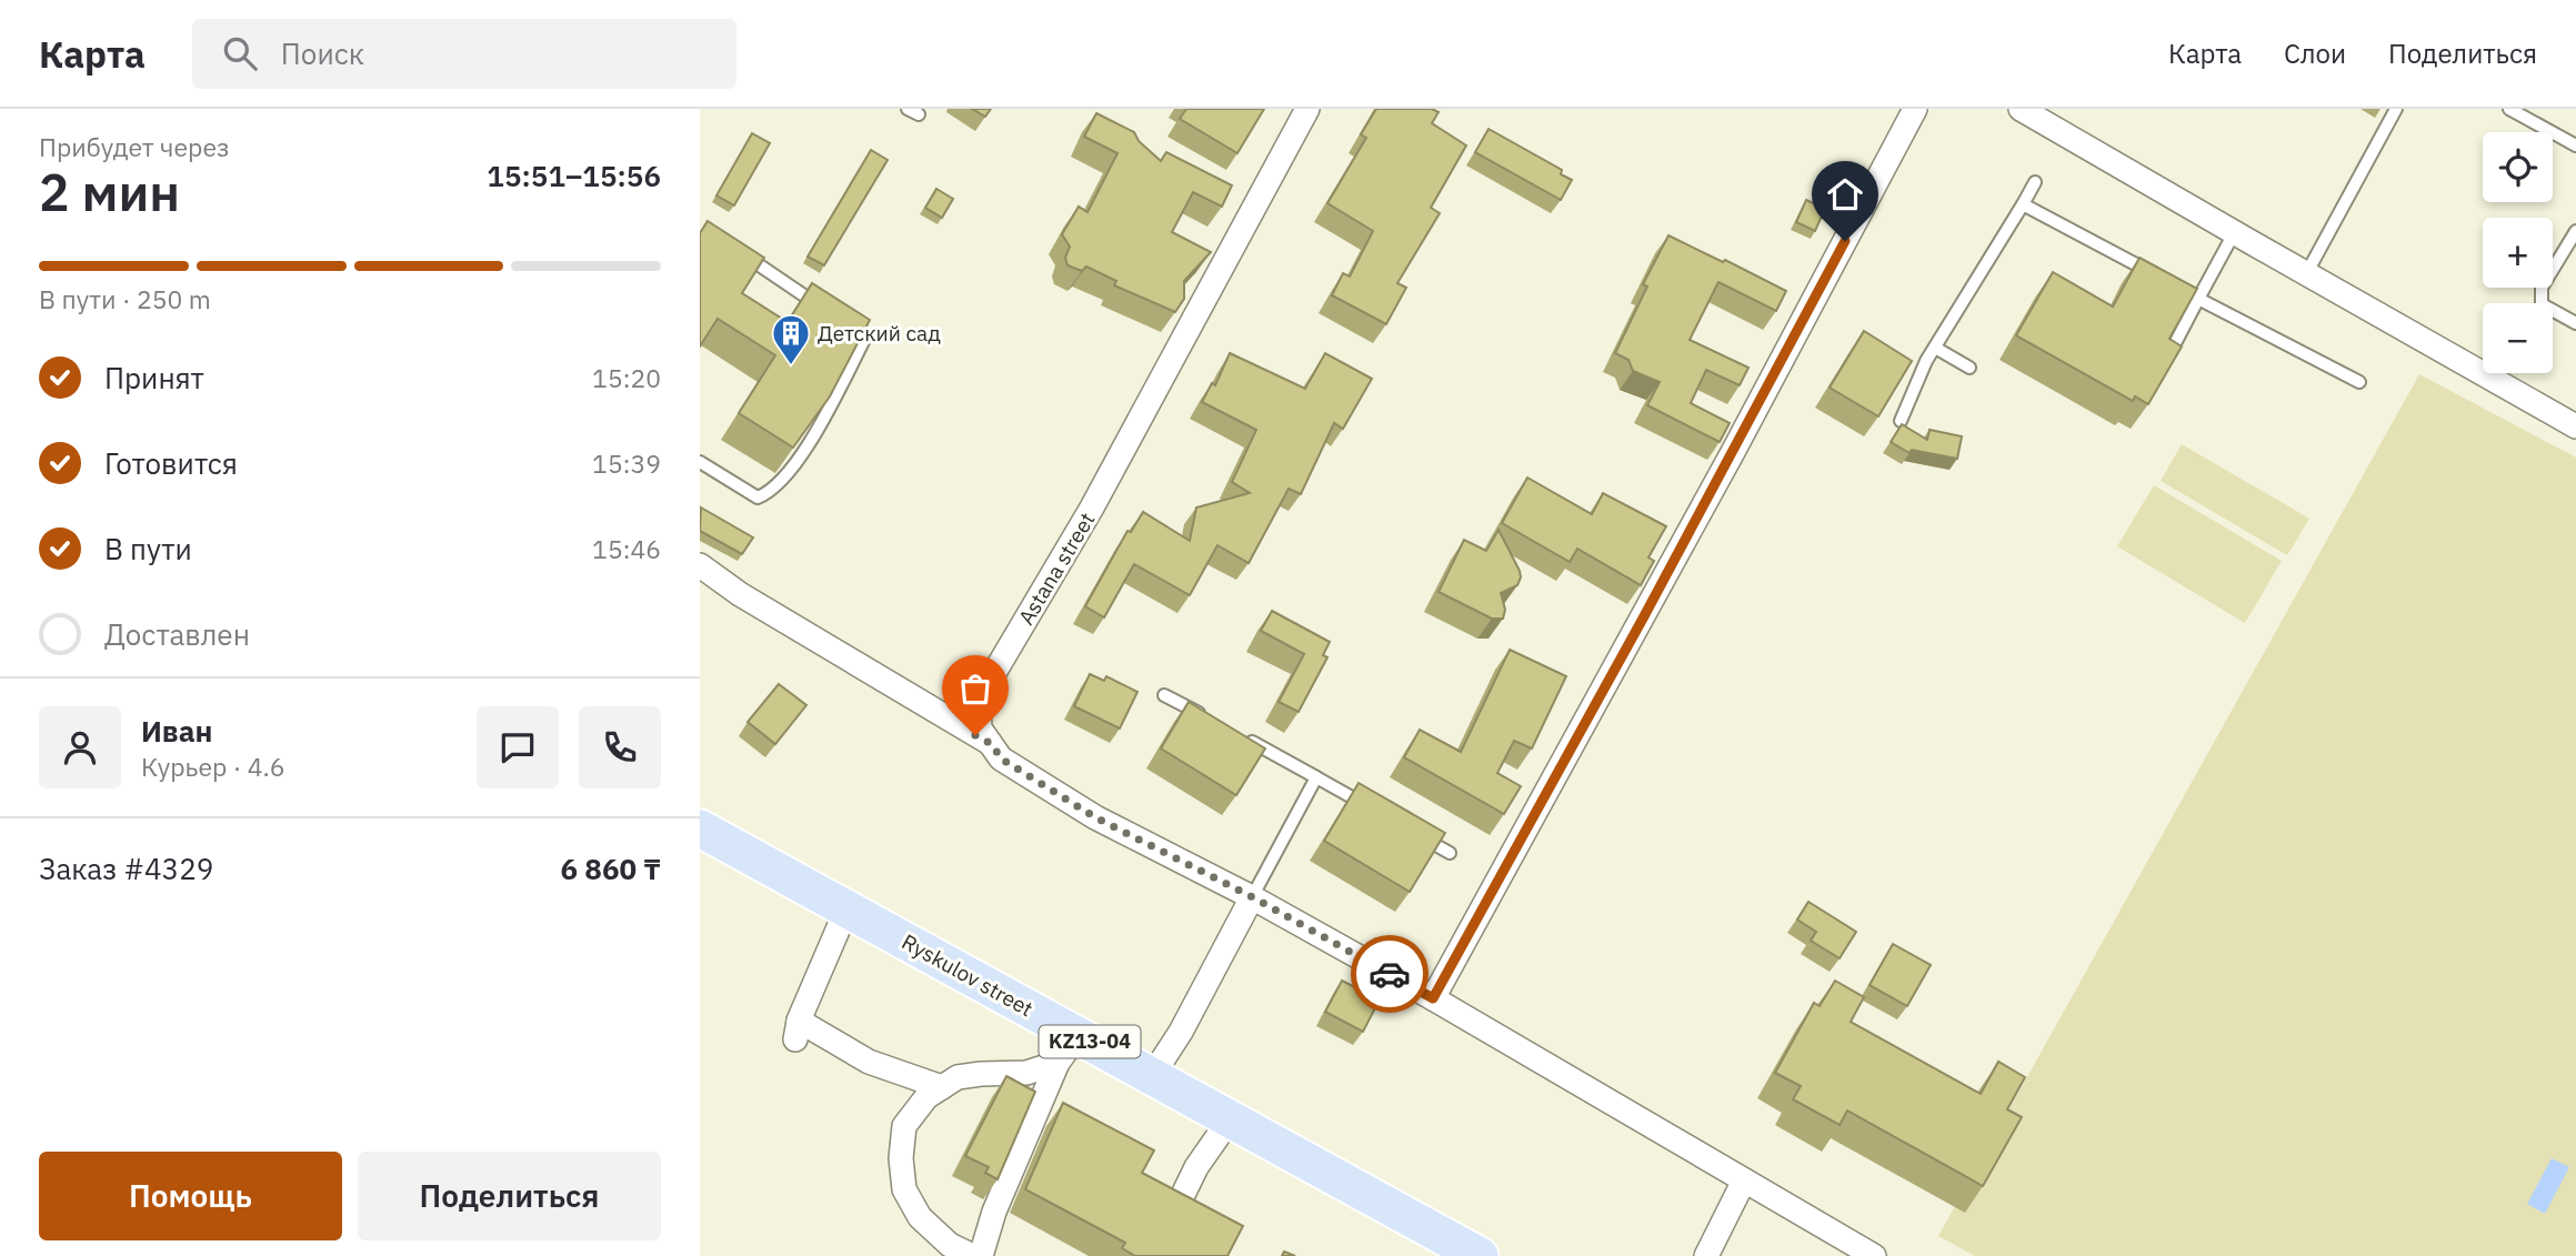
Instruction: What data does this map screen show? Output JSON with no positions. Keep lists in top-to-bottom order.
{
  "streets": {
    "main road": ["Ryskulov street", "KZ13-04"],
    "street": ["Astana street"]
  },
  "places": {
    "building": ["Детский сад"]
  },
  "page": {
    "header": "Карта",
    "search": "Поиск",
    "nav": ["Карта", "Слои", "Поделиться"],
    "heading": ["2 мин", "Прибудет через", "15:51–15:56"],
    "panel": [
      "Иван",
      "Курьер · 4.6",
      "Заказ #4329",
      "6 860 ₸"
    ],
    "map_buttons": ["+", "−"],
    "bar": "В пути · 250 m",
    "list": [
      ["Принят", "15:20"],
      ["Готовится", "15:39"],
      ["В пути", "15:46"],
      "Доставлен"
    ],
    "buttons": ["Помощь", "Поделиться"]
  }
}
